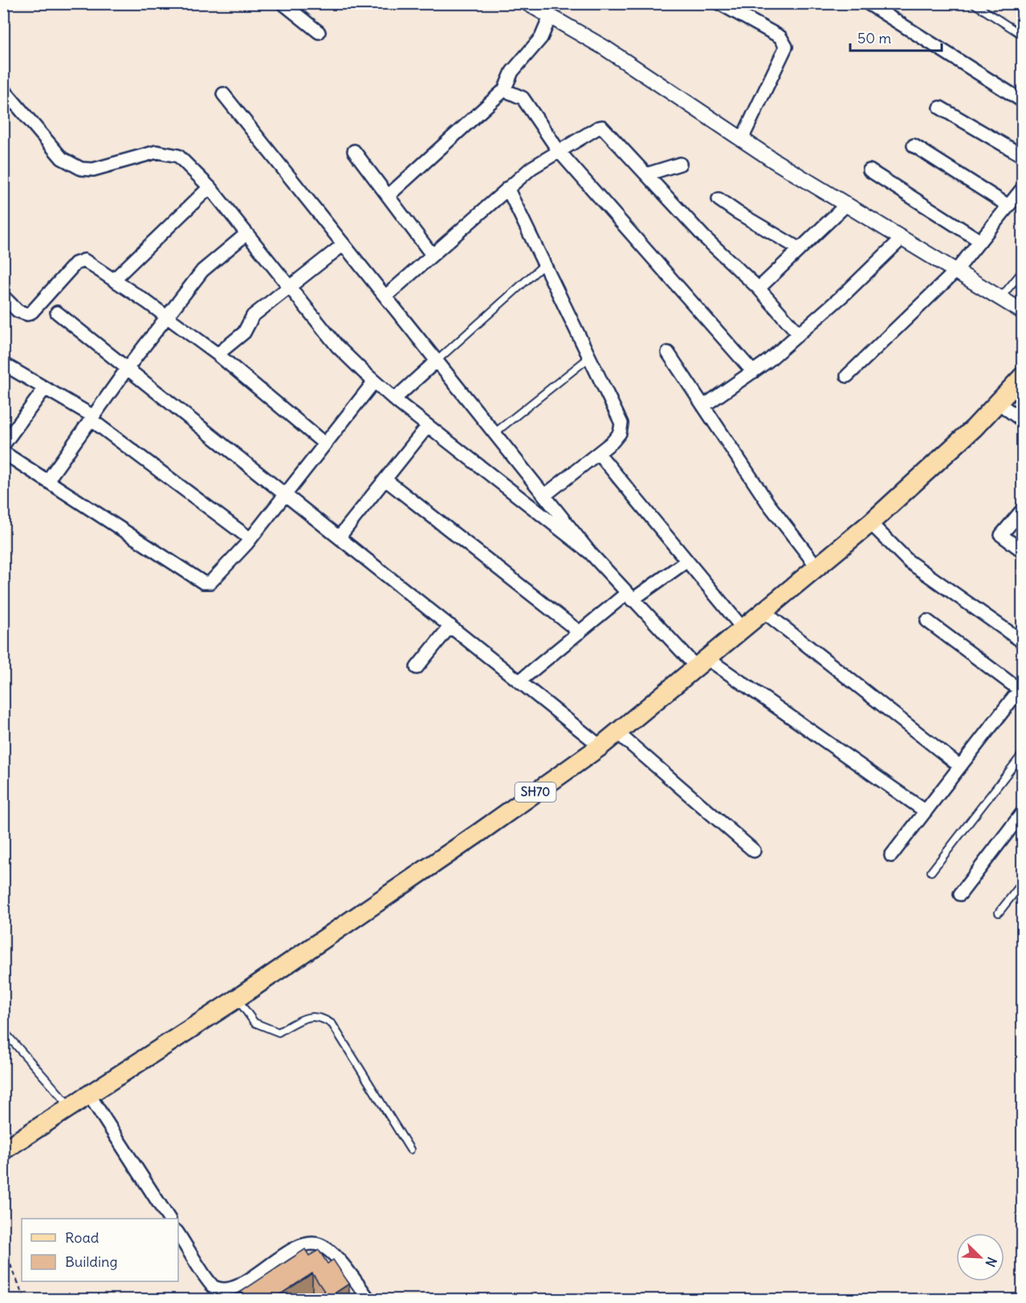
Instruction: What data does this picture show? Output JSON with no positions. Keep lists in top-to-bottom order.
{
  "streets": {
    "main road": ["SH70"]
  },
  "legend": ["Road", "Building"],
  "scale_bar": "50 m",
  "north": "bottom right"
}
